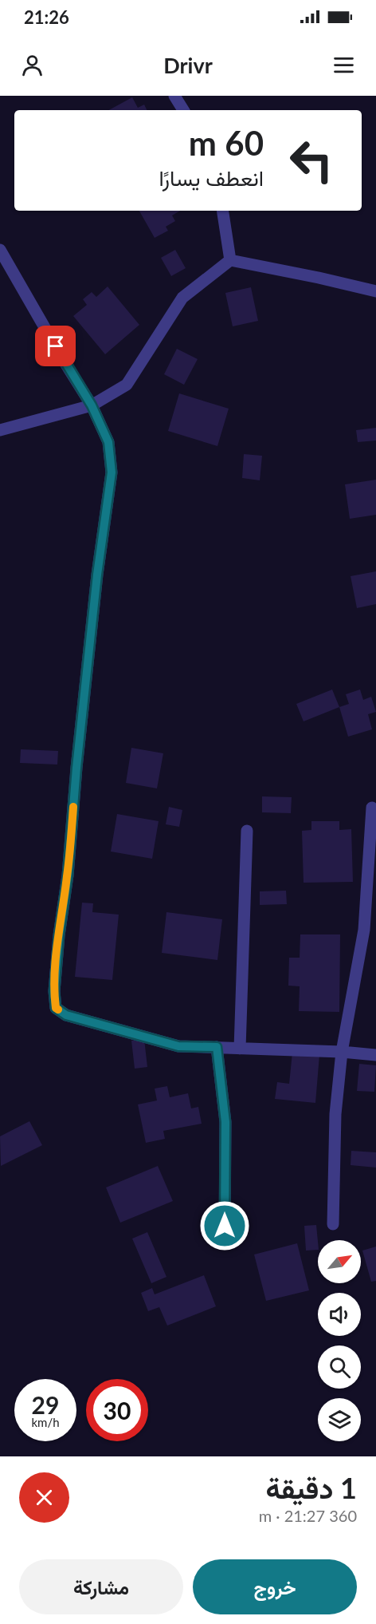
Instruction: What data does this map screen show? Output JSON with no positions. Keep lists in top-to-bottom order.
{
  "north": "top right",
  "page": {
    "status": "21:26",
    "header": "Drivr",
    "turn": ["60 m", "انعطف يسارًا"],
    "speed": "29 km/h",
    "limit": "30",
    "heading": ["1 دقيقة", "360 m · 21:27"],
    "buttons": ["خروج", "مشاركة"]
  }
}
